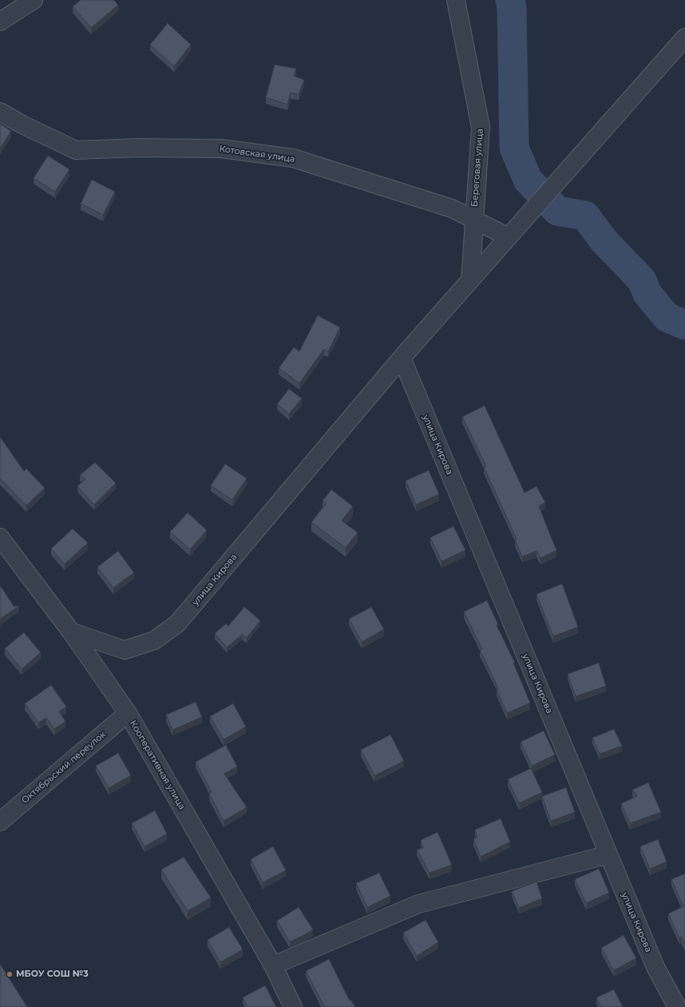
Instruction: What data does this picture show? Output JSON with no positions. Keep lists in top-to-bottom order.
{
  "streets": {
    "street": [
      "Котовская улица",
      "Береговая улица",
      "улица Кирова",
      "Кооперативная улица",
      "Октябрьский переулок"
    ]
  },
  "crossings": [
    ["Котовская улица", "Береговая улица"],
    ["Котовская улица", "улица Кирова"],
    ["Береговая улица", "улица Кирова"],
    ["улица Кирова", "Кооперативная улица"],
    ["Кооперативная улица", "Октябрьский переулок"]
  ],
  "places": ["МБОУ СОШ №3"]
}
